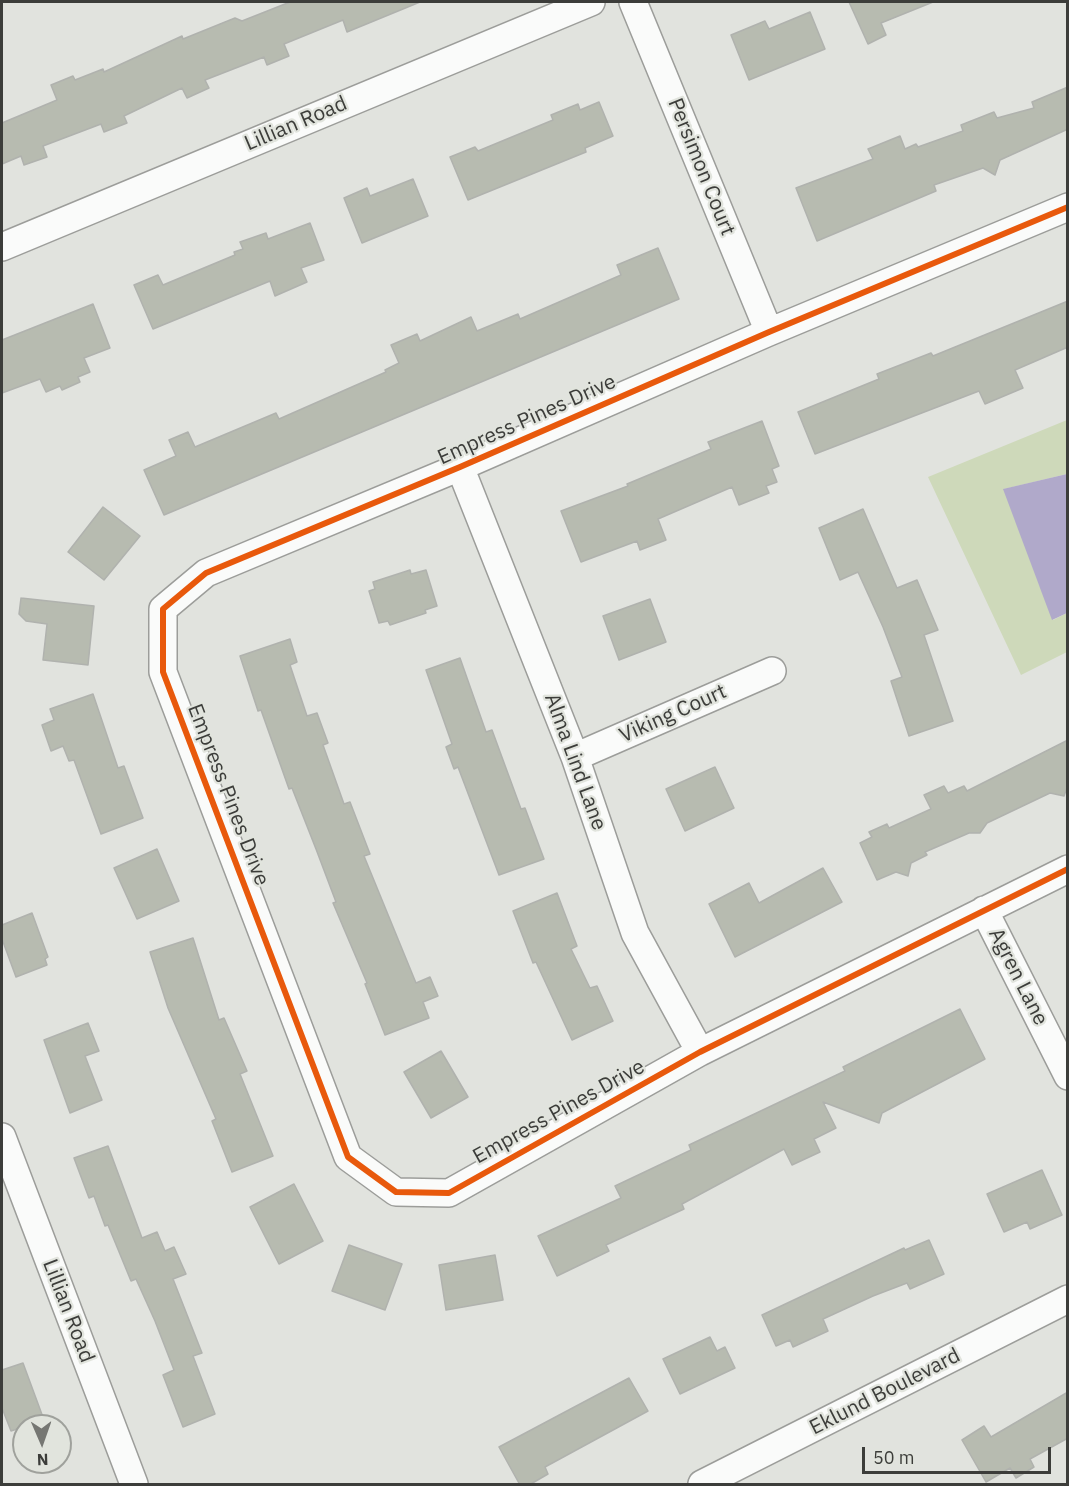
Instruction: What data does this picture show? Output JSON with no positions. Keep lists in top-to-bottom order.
{
  "streets": {
    "street": [
      "Lillian Road",
      "Persimon Court",
      "Empress Pines Drive",
      "Viking Court",
      "Alma Lind Lane",
      "Agren Lane",
      "Eklund Boulevard"
    ]
  },
  "crossings": [
    ["Persimon Court", "Empress Pines Drive"],
    ["Empress Pines Drive", "Alma Lind Lane"],
    ["Empress Pines Drive", "Agren Lane"],
    ["Viking Court", "Alma Lind Lane"]
  ],
  "scale_bar": "50 m",
  "north": "bottom"
}
